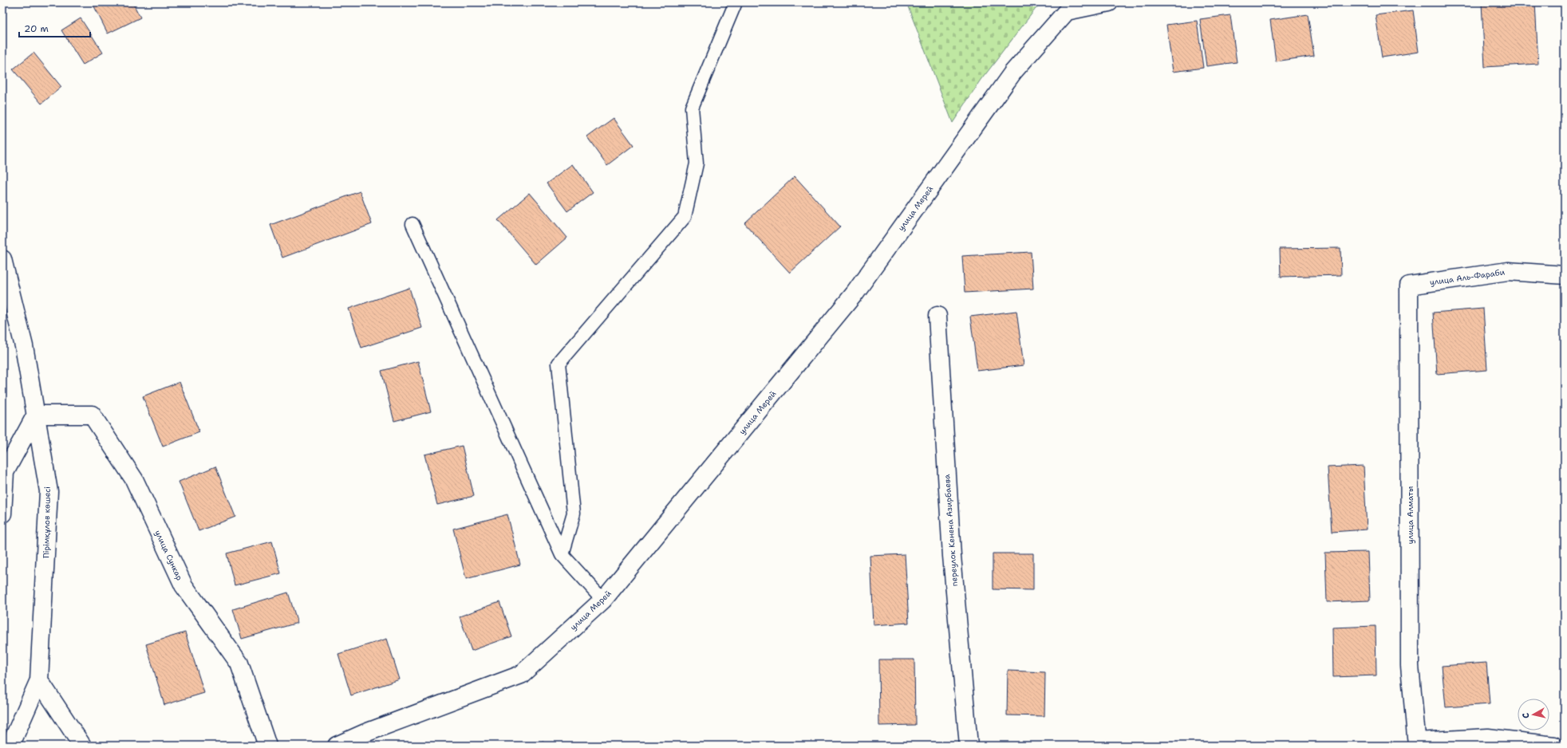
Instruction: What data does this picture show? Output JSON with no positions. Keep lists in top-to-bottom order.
{
  "streets": {
    "street": [
      "улица Мерей",
      "улица Аль-Фараби",
      "улица Алматы",
      "Пірімқұлов көшесі",
      "переулок Кенена Азирбаева",
      "улица Сункар"
    ]
  },
  "crossings": [
    ["улица Аль-Фараби", "улица Алматы"],
    ["Пірімқұлов көшесі", "улица Сункар"]
  ],
  "scale_bar": "20 m",
  "north": "left"
}
